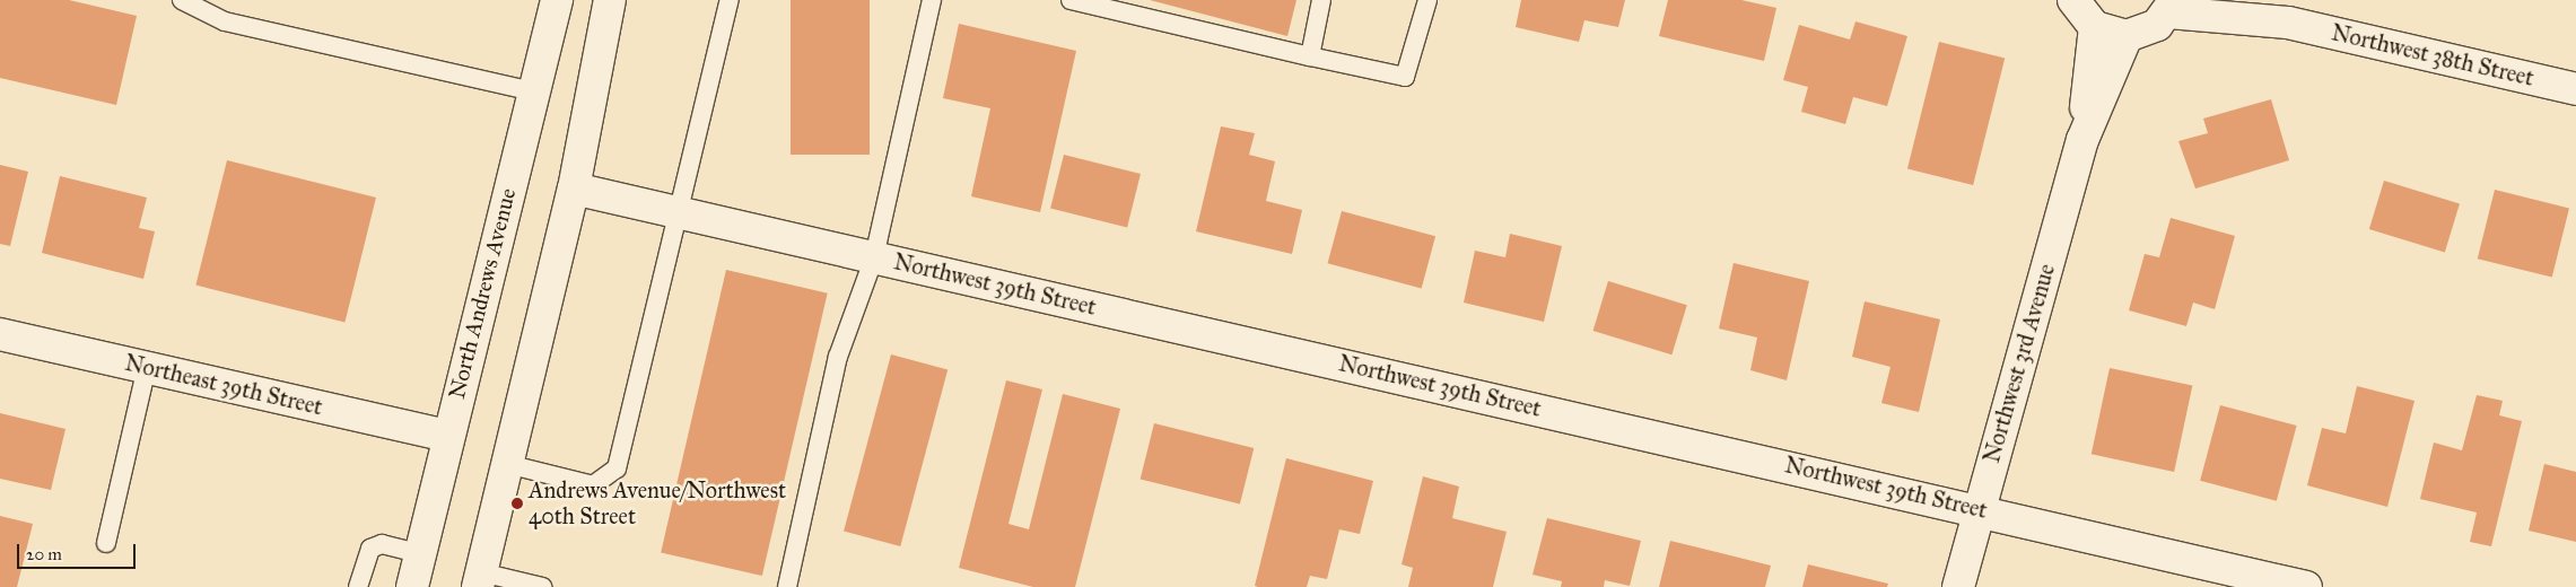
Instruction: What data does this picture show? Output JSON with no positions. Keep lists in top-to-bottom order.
{
  "streets": {
    "street": [
      "Northwest 38th Street",
      "Northwest 39th Street",
      "North Andrews Avenue",
      "Northwest 3rd Avenue",
      "Northeast 39th Street"
    ]
  },
  "crossings": [
    ["Northwest 39th Street", "Northwest 3rd Avenue"],
    ["North Andrews Avenue", "Northeast 39th Street"]
  ],
  "places": ["Andrews Avenue/Northwest 40th Street"],
  "scale_bar": "20 m"
}
